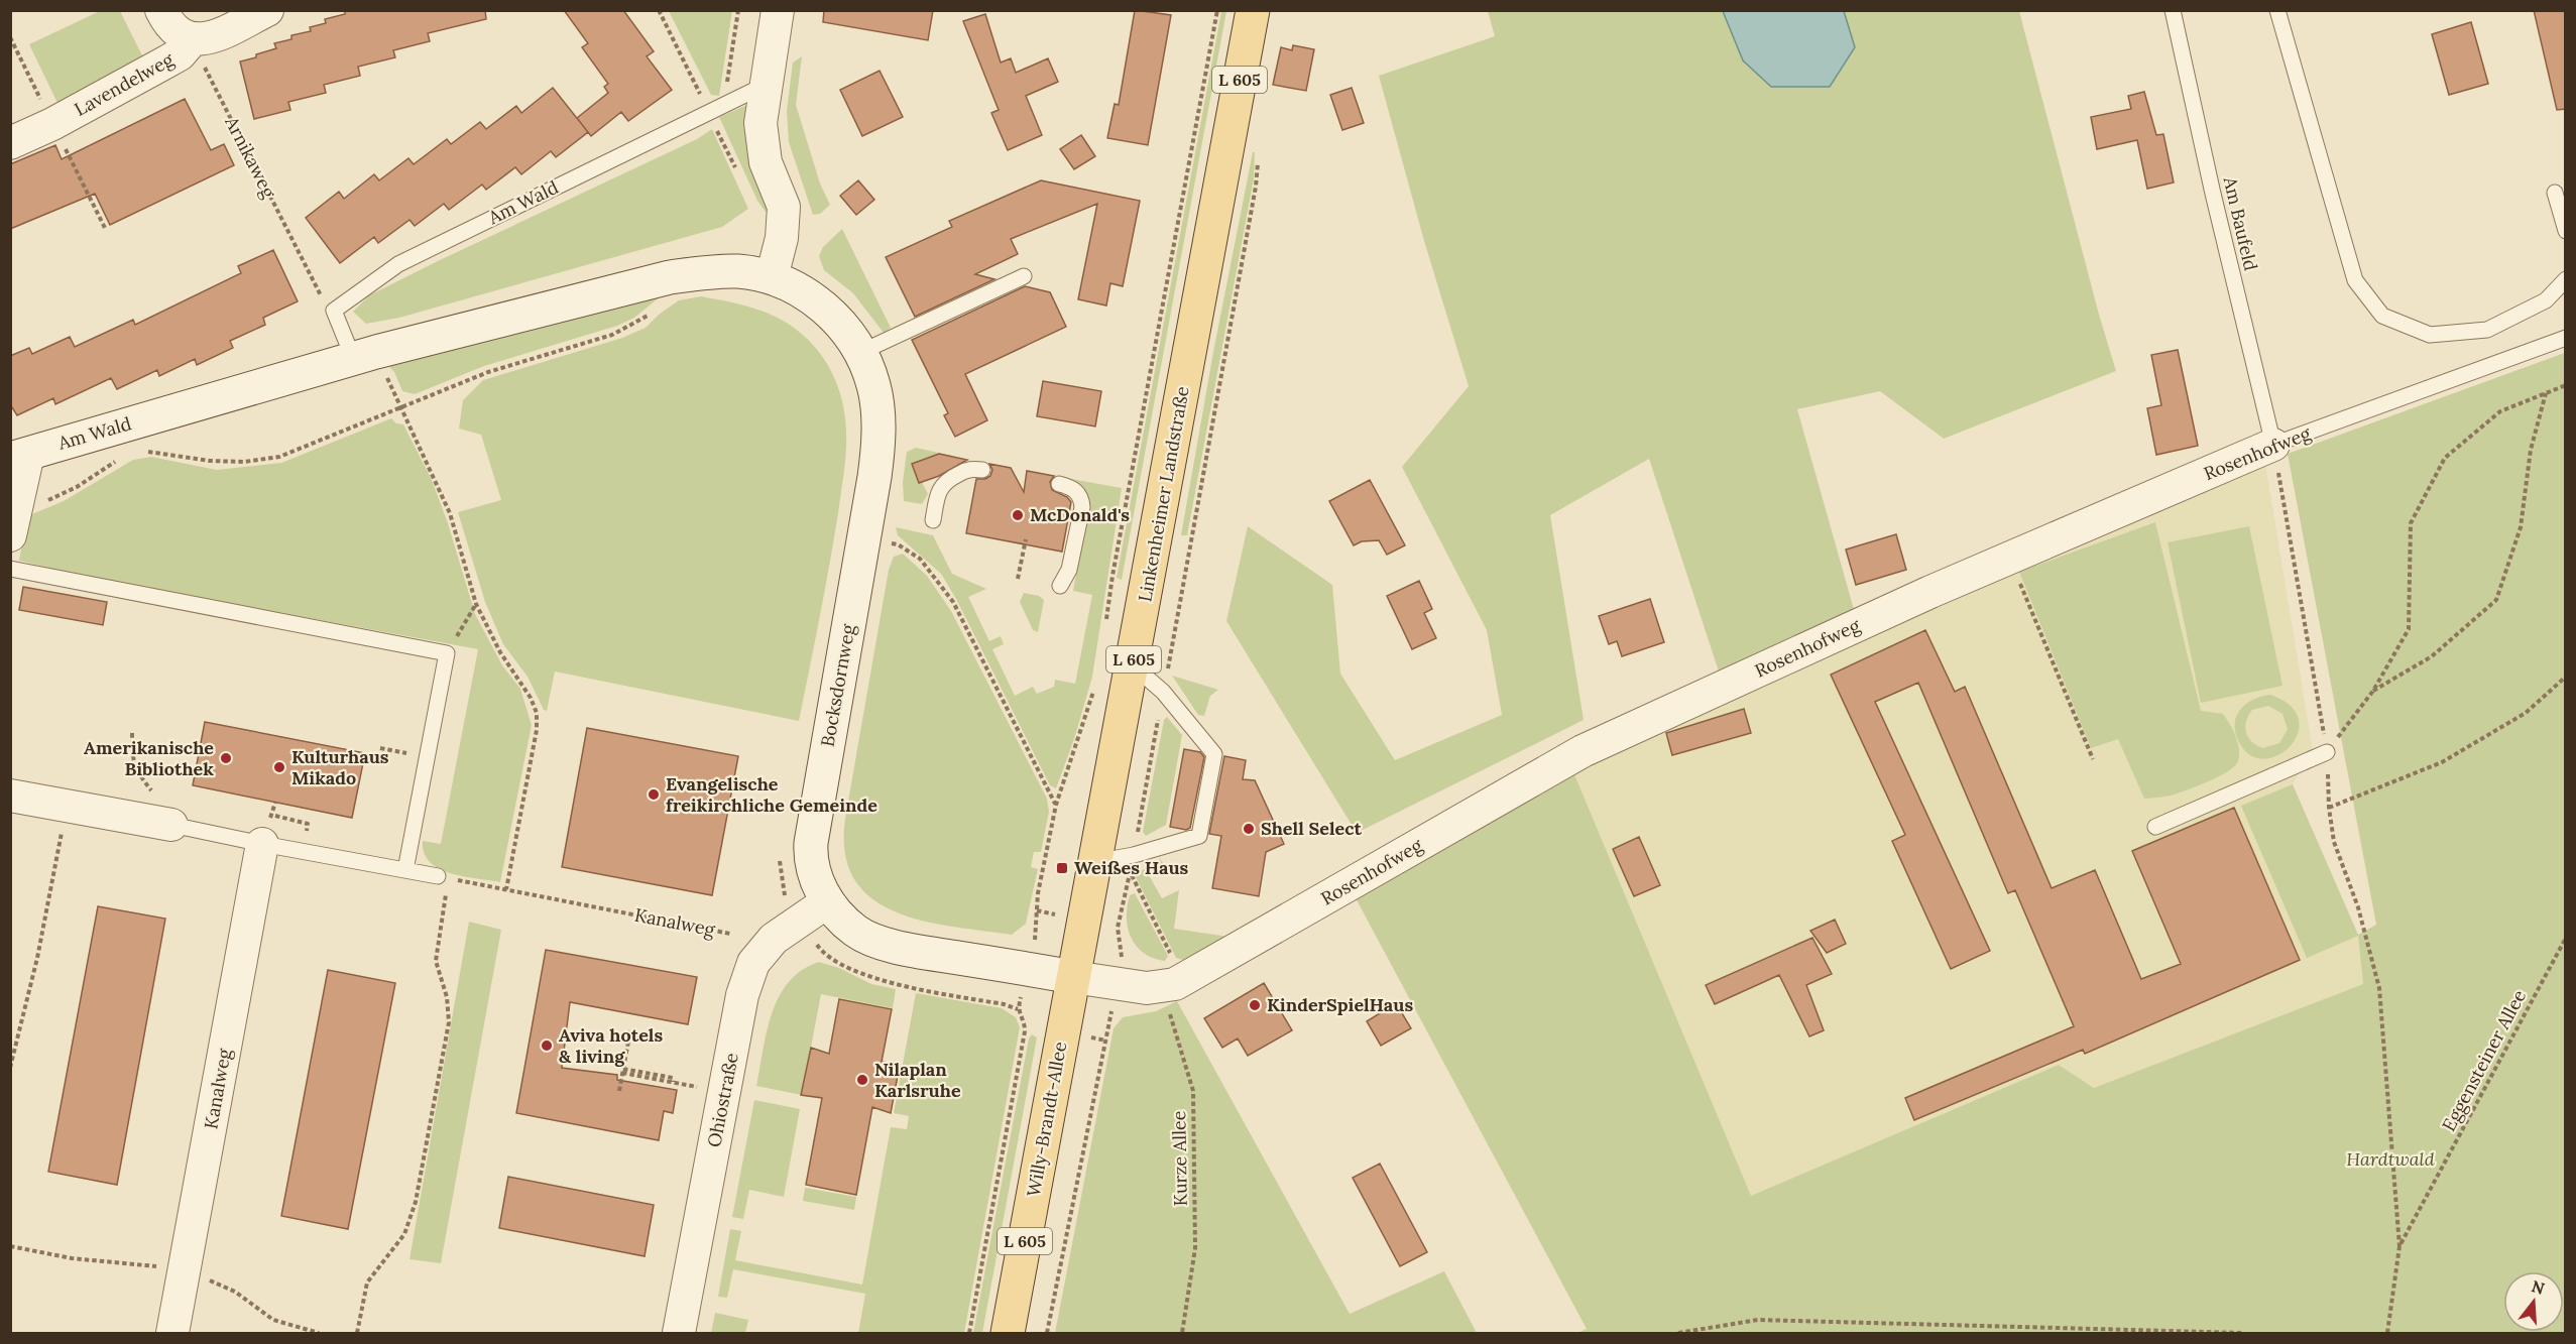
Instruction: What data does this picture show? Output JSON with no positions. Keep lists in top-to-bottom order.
{
  "streets": {
    "main road": [
      "L 605",
      "Am Wald",
      "Linkenheimer Landstraße",
      "Bocksdornweg",
      "Willy-Brandt-Allee"
    ],
    "street": [
      "Lavendelweg",
      "Rosenhofweg",
      "Kanalweg",
      "Ohiostraße"
    ],
    "lane": ["Am Baufeld"],
    "path": ["Arnikaweg", "Eggensteiner Allee", "Kurze Allee"]
  },
  "crossings": [
    ["Lavendelweg", "Arnikaweg"],
    ["Arnikaweg", "Am Wald"],
    ["Am Wald", "Bocksdornweg"],
    ["Am Baufeld", "Rosenhofweg"],
    ["Rosenhofweg", "Linkenheimer Landstraße"],
    ["Rosenhofweg", "Bocksdornweg"],
    ["Rosenhofweg", "Willy-Brandt-Allee"],
    ["Rosenhofweg", "Kurze Allee"],
    ["Linkenheimer Landstraße", "Bocksdornweg"],
    ["Linkenheimer Landstraße", "Willy-Brandt-Allee"],
    ["Bocksdornweg", "Ohiostraße"],
    ["Bocksdornweg", "Willy-Brandt-Allee"]
  ],
  "parks": ["Hardtwald"],
  "places": {
    "other": [
      "McDonald's",
      "Amerikanische Bibliothek",
      "Kulturhaus Mikado",
      "Evangelische freikirchliche Gemeinde",
      "Shell Select",
      "KinderSpielHaus",
      "Aviva hotels & living",
      "Nilaplan Karlsruhe"
    ],
    "transit": ["Weißes Haus"]
  },
  "north": "top"
}
